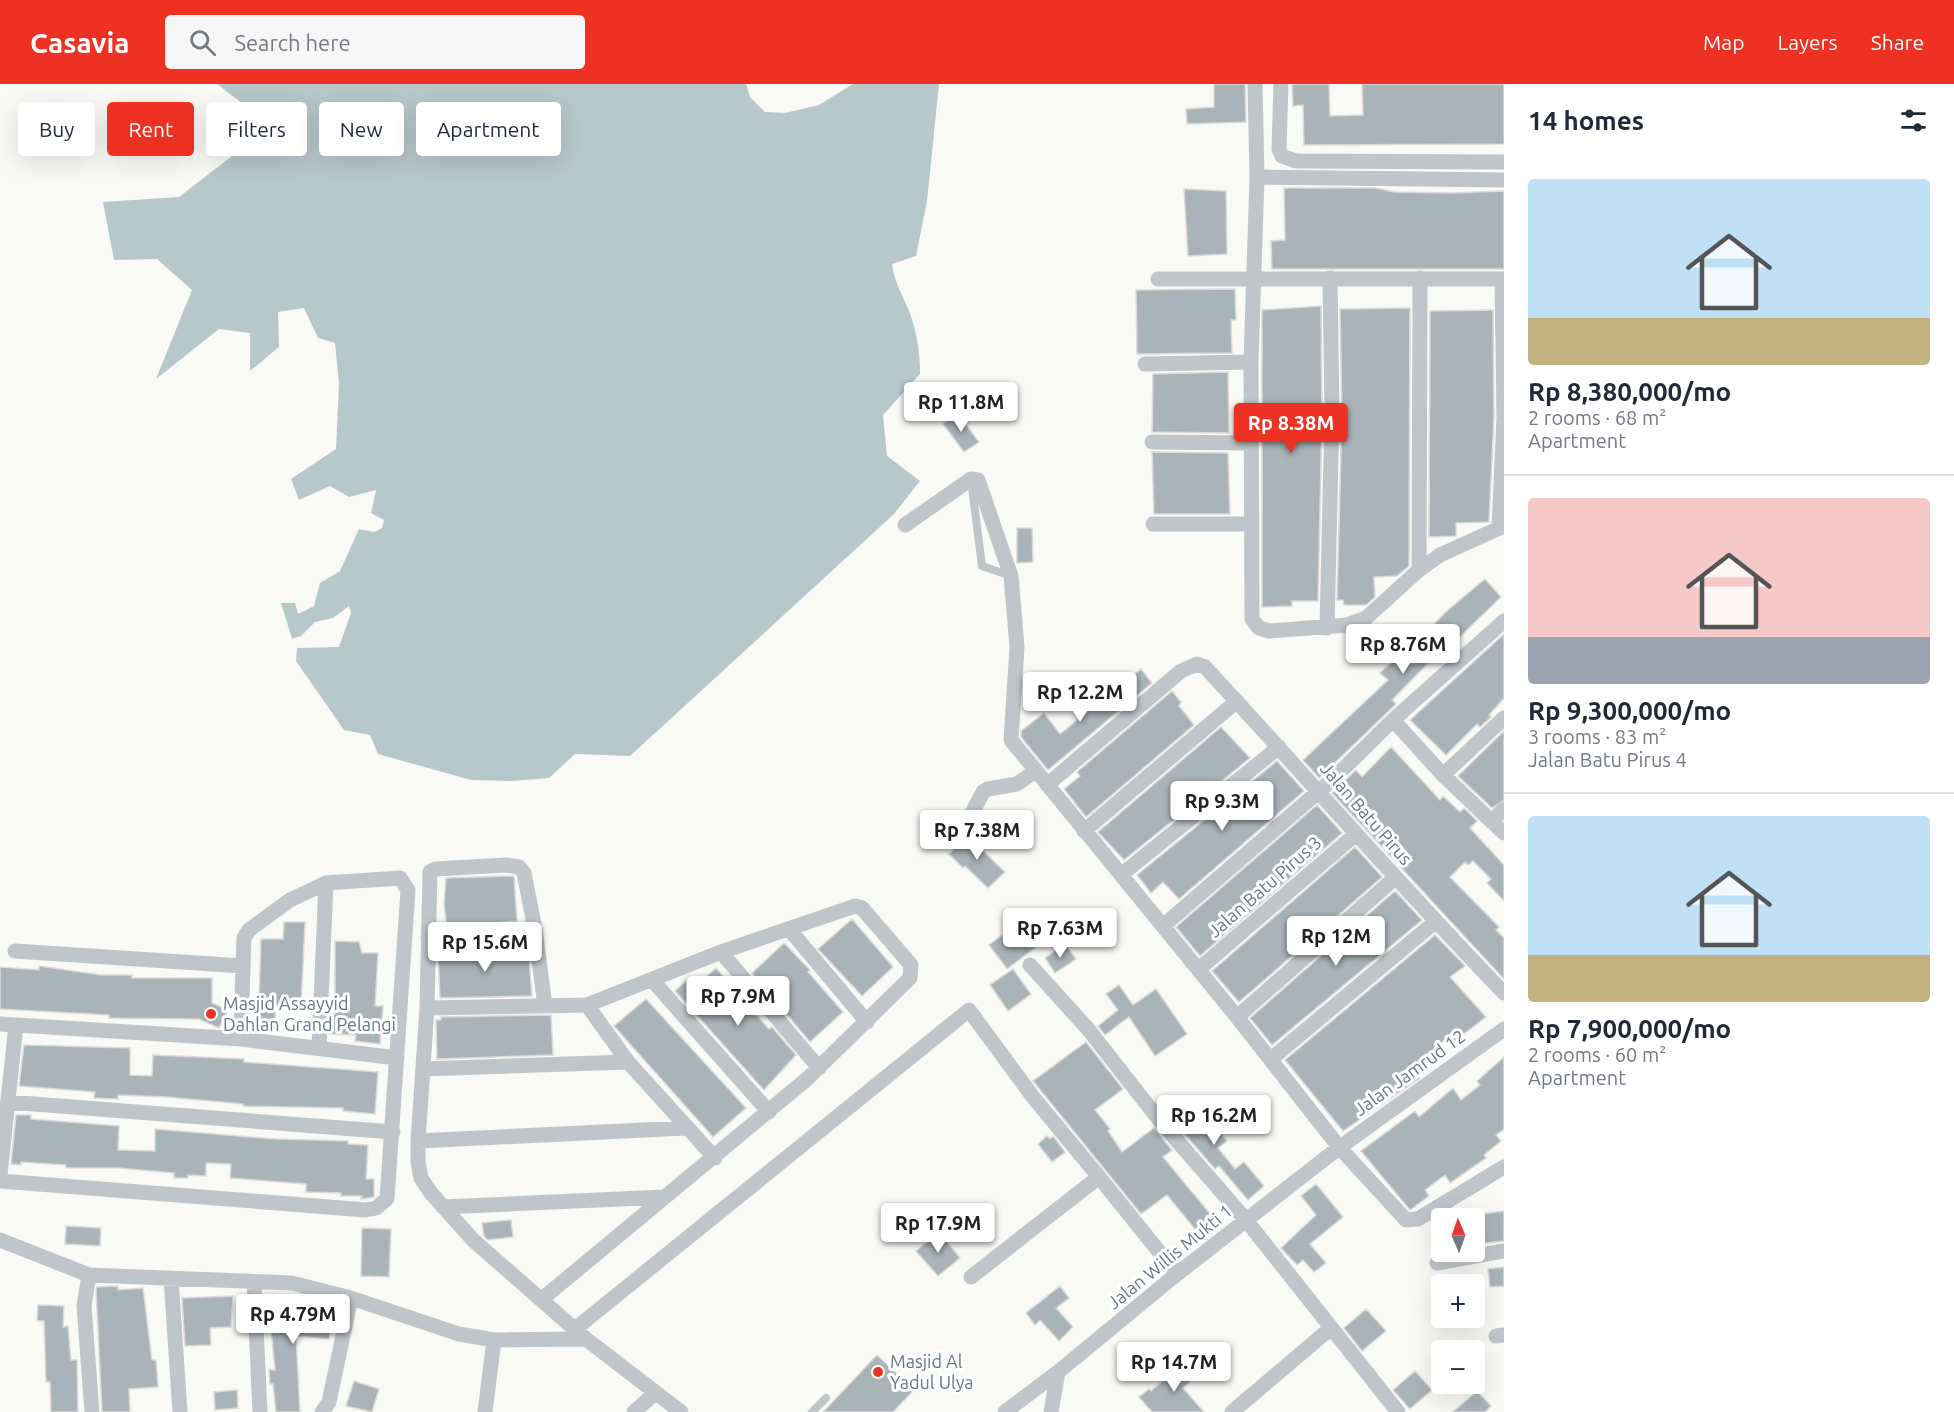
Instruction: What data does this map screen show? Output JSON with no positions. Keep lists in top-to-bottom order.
{
  "streets": {
    "street": [
      "Jalan Batu Pirus",
      "Jalan Batu Pirus 3",
      "Jalan Jamrud 12",
      "Jalan Willis Mukti 1"
    ]
  },
  "crossings": [
    ["Jalan Batu Pirus", "Jalan Batu Pirus 3"],
    ["Jalan Jamrud 12", "Jalan Willis Mukti 1"]
  ],
  "places": ["Masjid Assayyid Dahlan Grand Pelangi", "Masjid Al Yadul Ulya"],
  "north": "top",
  "page": {
    "header": "Casavia",
    "search": "Search here",
    "nav": ["Map", "Layers", "Share"],
    "heading": "14 homes",
    "chip": [
      "Buy",
      "Rent",
      "Filters",
      "New",
      "Apartment"
    ],
    "list": [
      {
        "name": "Rp 8,380,000/mo",
        "note": "2 rooms · 68 m² · Apartment"
      },
      {
        "name": "Rp 9,300,000/mo",
        "note": "3 rooms · 83 m² · Jalan Batu Pirus 4"
      },
      {
        "name": "Rp 7,900,000/mo",
        "note": "2 rooms · 60 m² · Apartment"
      }
    ],
    "price": [
      "Rp 11.8M",
      "Rp 8.38M",
      "Rp 8.76M",
      "Rp 12.2M",
      "Rp 9.3M",
      "Rp 7.38M",
      "Rp 7.63M",
      "Rp 12M",
      "Rp 15.6M",
      "Rp 7.9M",
      "Rp 16.2M",
      "Rp 17.9M",
      "Rp 4.79M",
      "Rp 14.7M"
    ],
    "map_buttons": ["+", "−"]
  }
}
